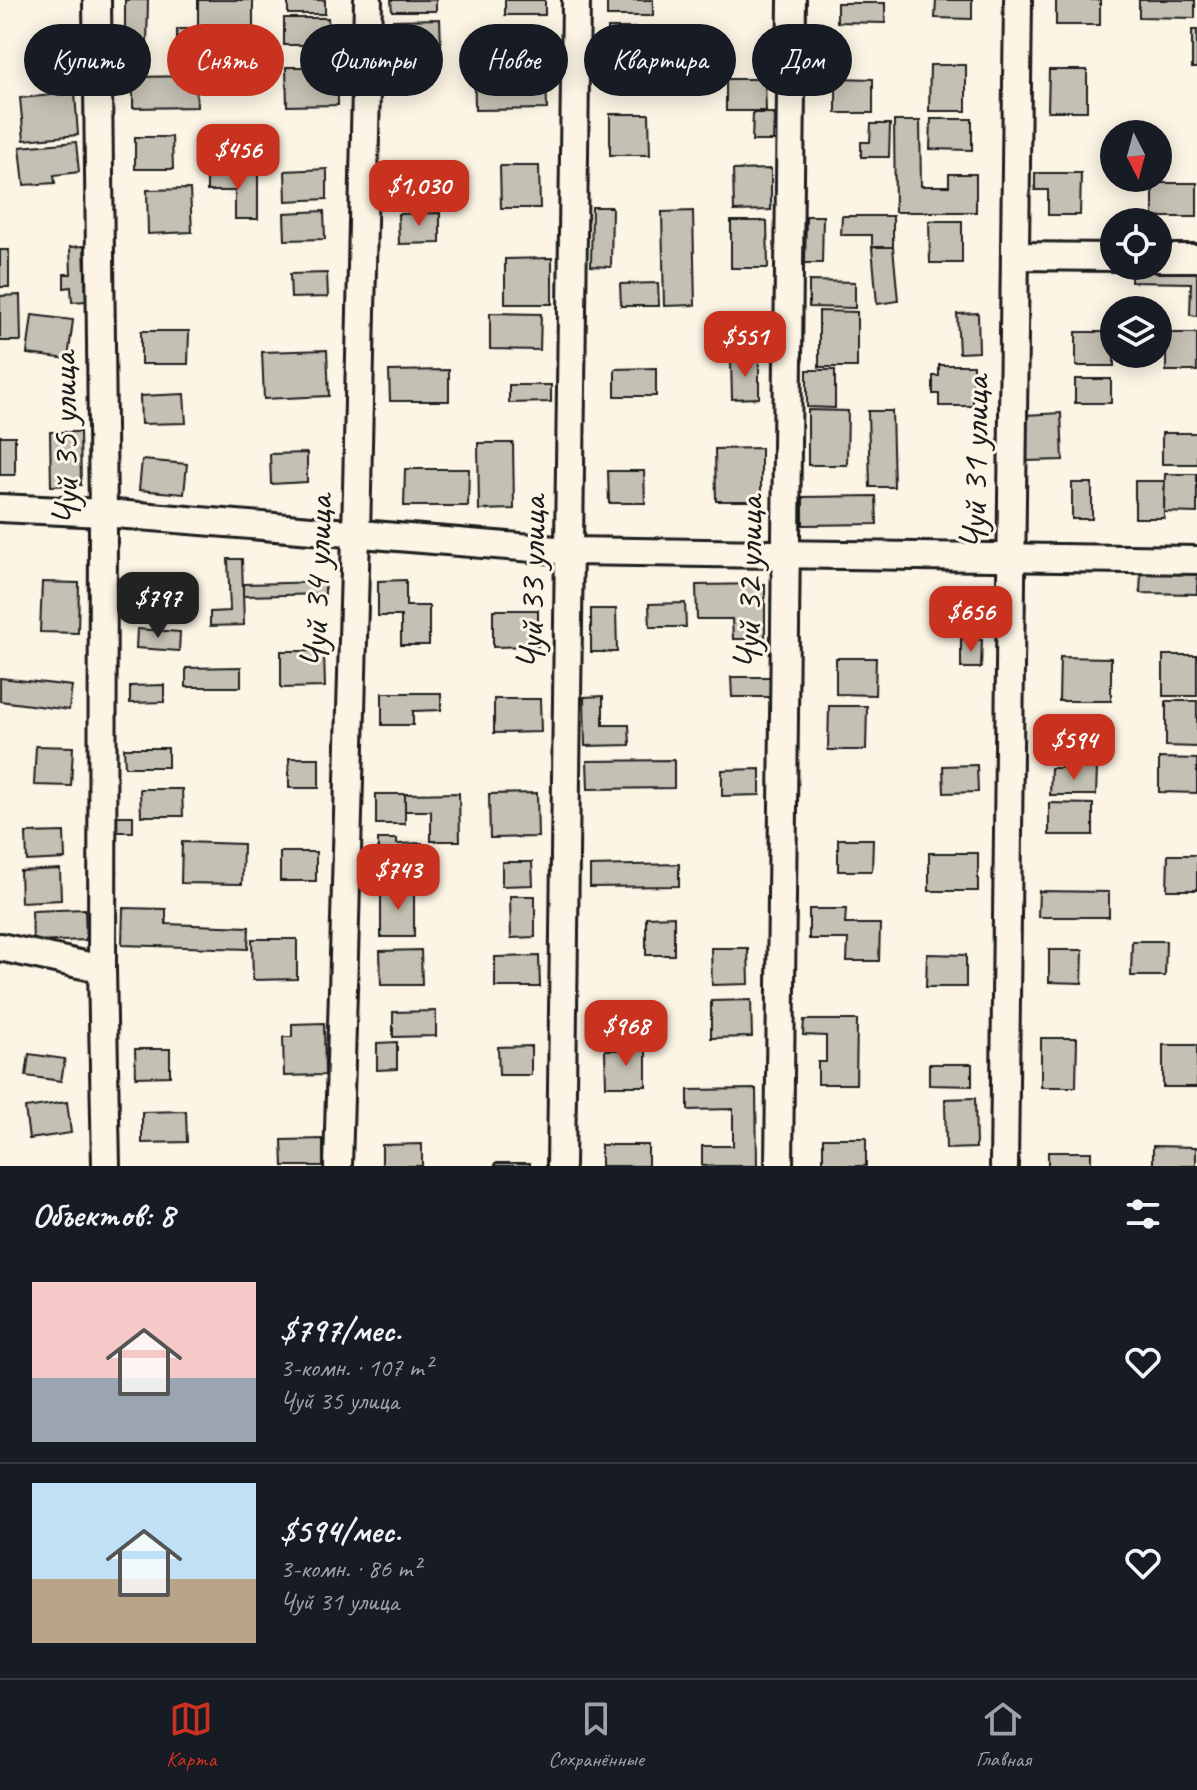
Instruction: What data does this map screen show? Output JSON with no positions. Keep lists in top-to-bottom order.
{
  "streets": {
    "street": [
      "Чуй 35 улица",
      "Чуй 31 улица",
      "Чуй 34 улица",
      "Чуй 33 улица",
      "Чуй 32 улица"
    ]
  },
  "north": "bottom",
  "page": {
    "chip": [
      "Купить",
      "Снять",
      "Фильтры",
      "Новое",
      "Квартира",
      "Дом"
    ],
    "price": [
      "$456",
      "$1,030",
      "$551",
      "$797",
      "$656",
      "$594",
      "$743",
      "$968"
    ],
    "heading": "Объектов: 8",
    "list": [
      {
        "name": "$797/мес.",
        "note": "3-комн. · 107 m² · Чуй 35 улица"
      },
      {
        "name": "$594/мес.",
        "note": "3-комн. · 86 m² · Чуй 31 улица"
      }
    ],
    "tabs": ["Карта", "Сохранённые", "Главная"]
  }
}
